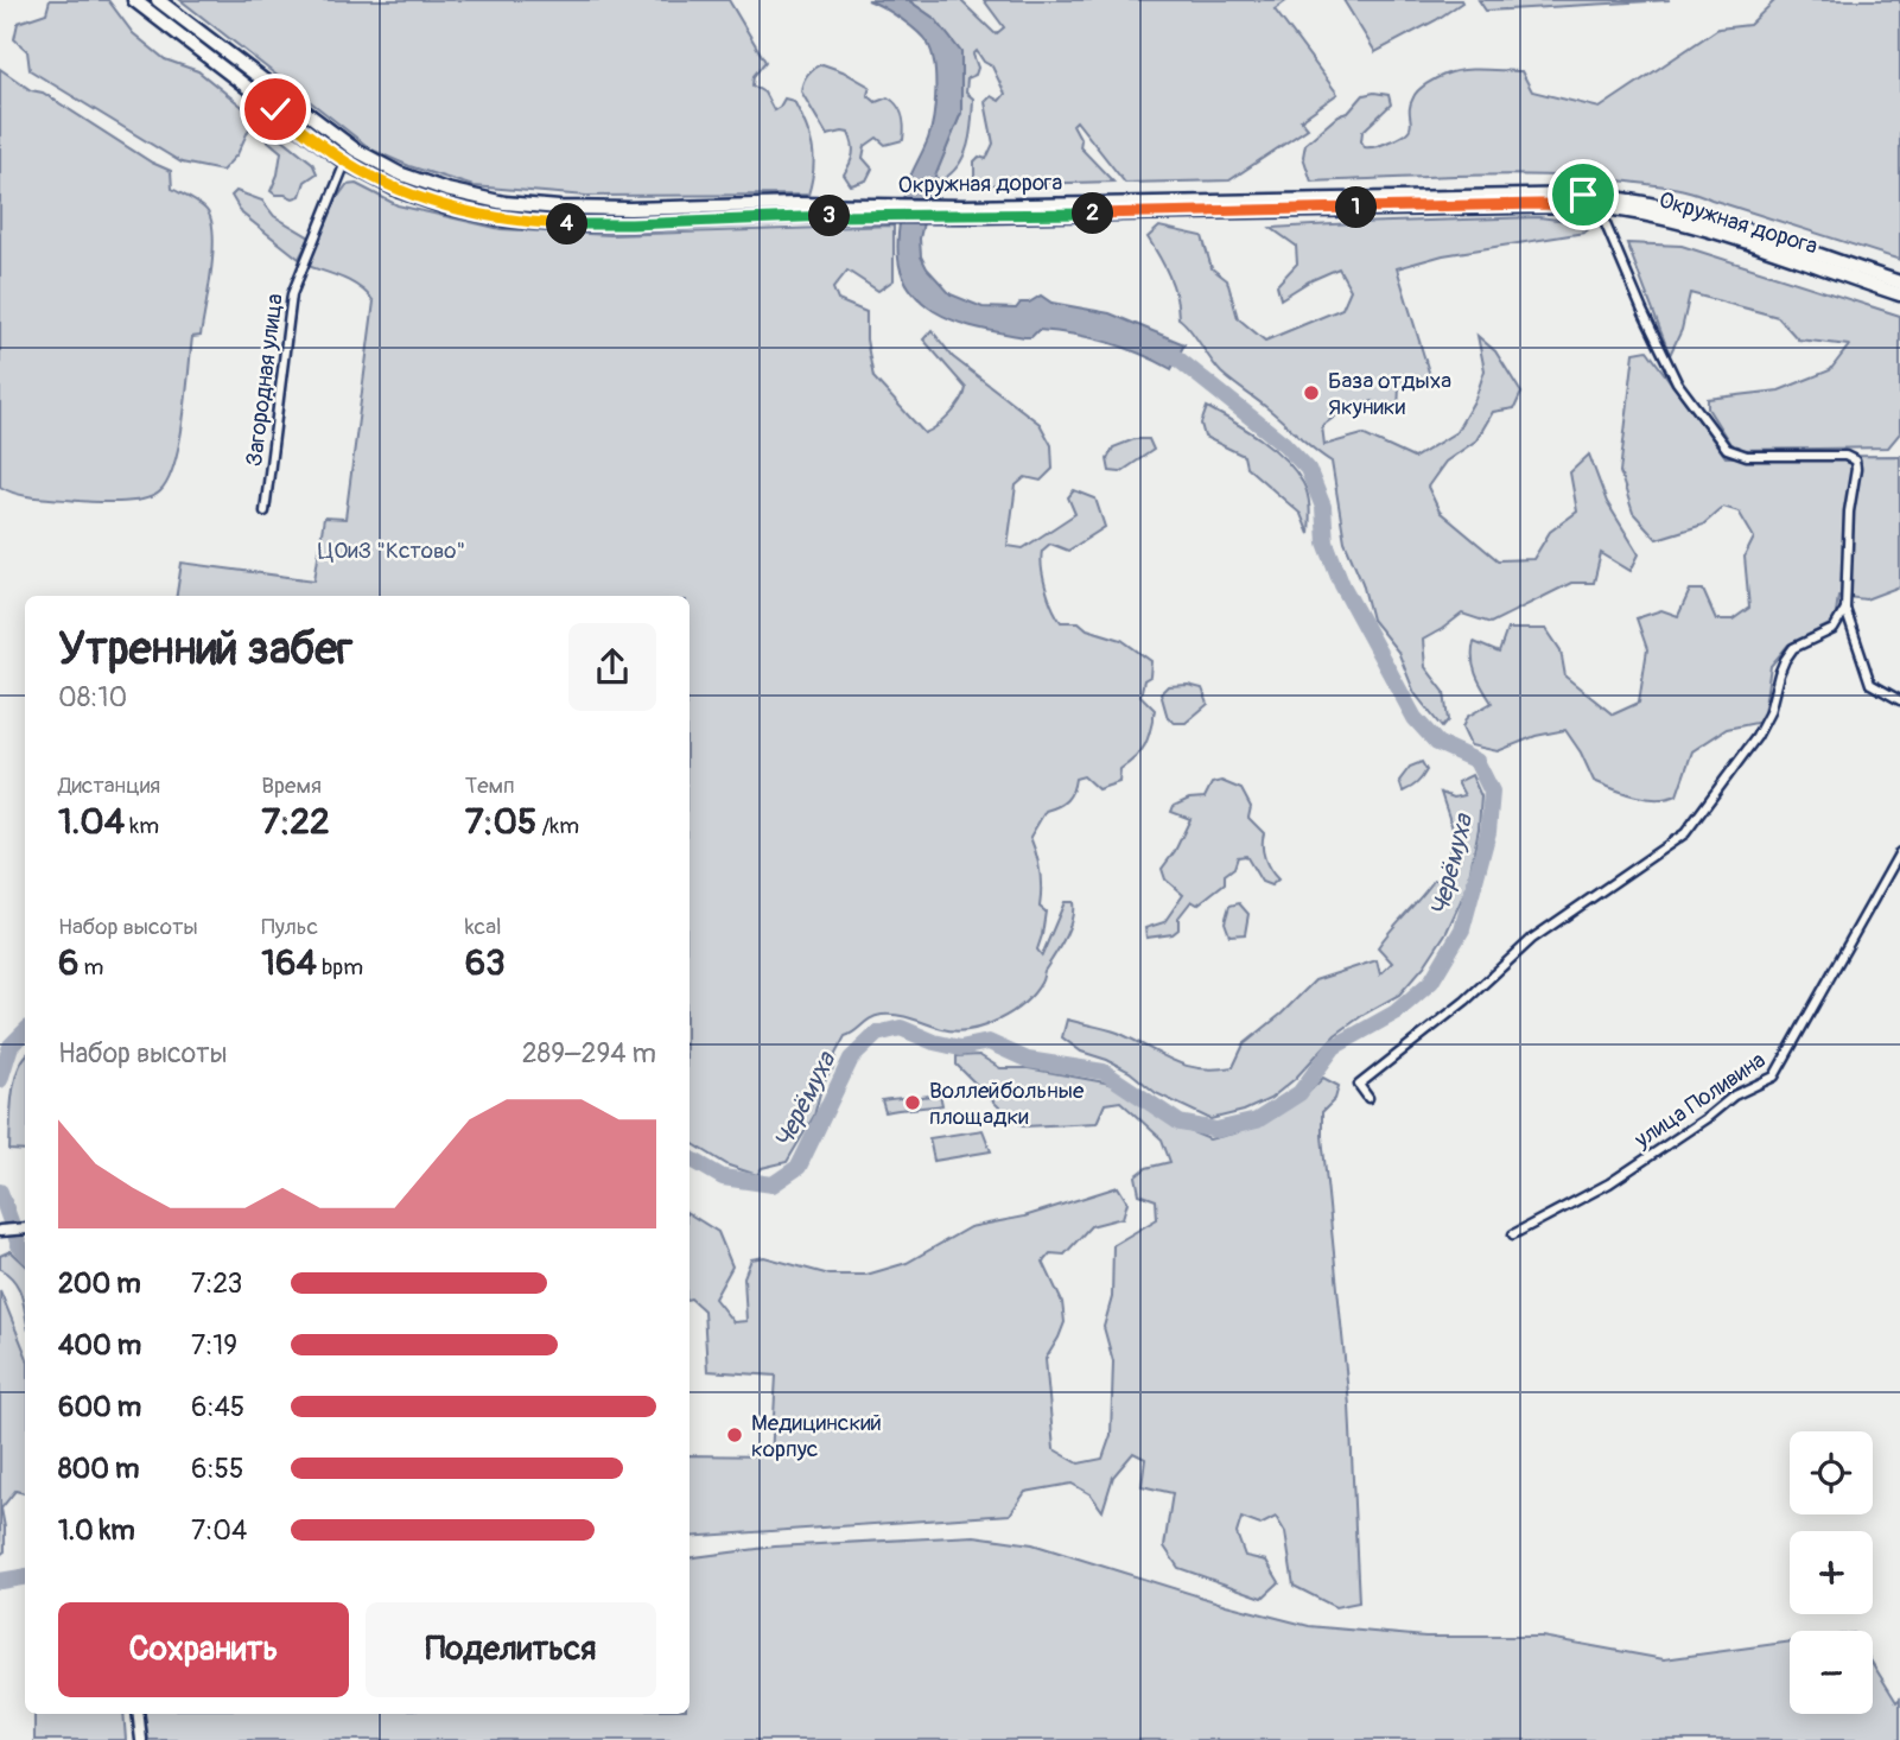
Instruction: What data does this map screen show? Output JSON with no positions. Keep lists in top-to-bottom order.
{
  "streets": {
    "main road": ["Окружная дорога"],
    "street": ["Загородная улица", "улица Поливина"]
  },
  "crossings": [
    ["Окружная дорога", "Загородная улица"]
  ],
  "water": ["Черёмуха"],
  "parks": ["ЦОиЗ \"Кстово\""],
  "places": ["База отдыха Якуники", "Воллейбольные площадки", "Медицинский корпус"],
  "page": {
    "pins": [
      "1",
      "2",
      "3",
      "4"
    ],
    "heading": ["Утренний забег", "08:10"],
    "stats": [
      ["Дистанция", "1.04 km"],
      ["Время", "7:22"],
      ["Темп", "7:05 /km"],
      ["Набор высоты", "6 m"],
      ["Пульс", "164 bpm"],
      ["kcal", "63"]
    ],
    "chart": ["Набор высоты", "289–294 m"],
    "list": [
      {
        "name": "200 m",
        "note": "7:23"
      },
      {
        "name": "400 m",
        "note": "7:19"
      },
      {
        "name": "600 m",
        "note": "6:45"
      },
      {
        "name": "800 m",
        "note": "6:55"
      },
      {
        "name": "1.0 km",
        "note": "7:04"
      }
    ],
    "map_buttons": ["+", "−"],
    "buttons": ["Сохранить", "Поделиться"]
  }
}
